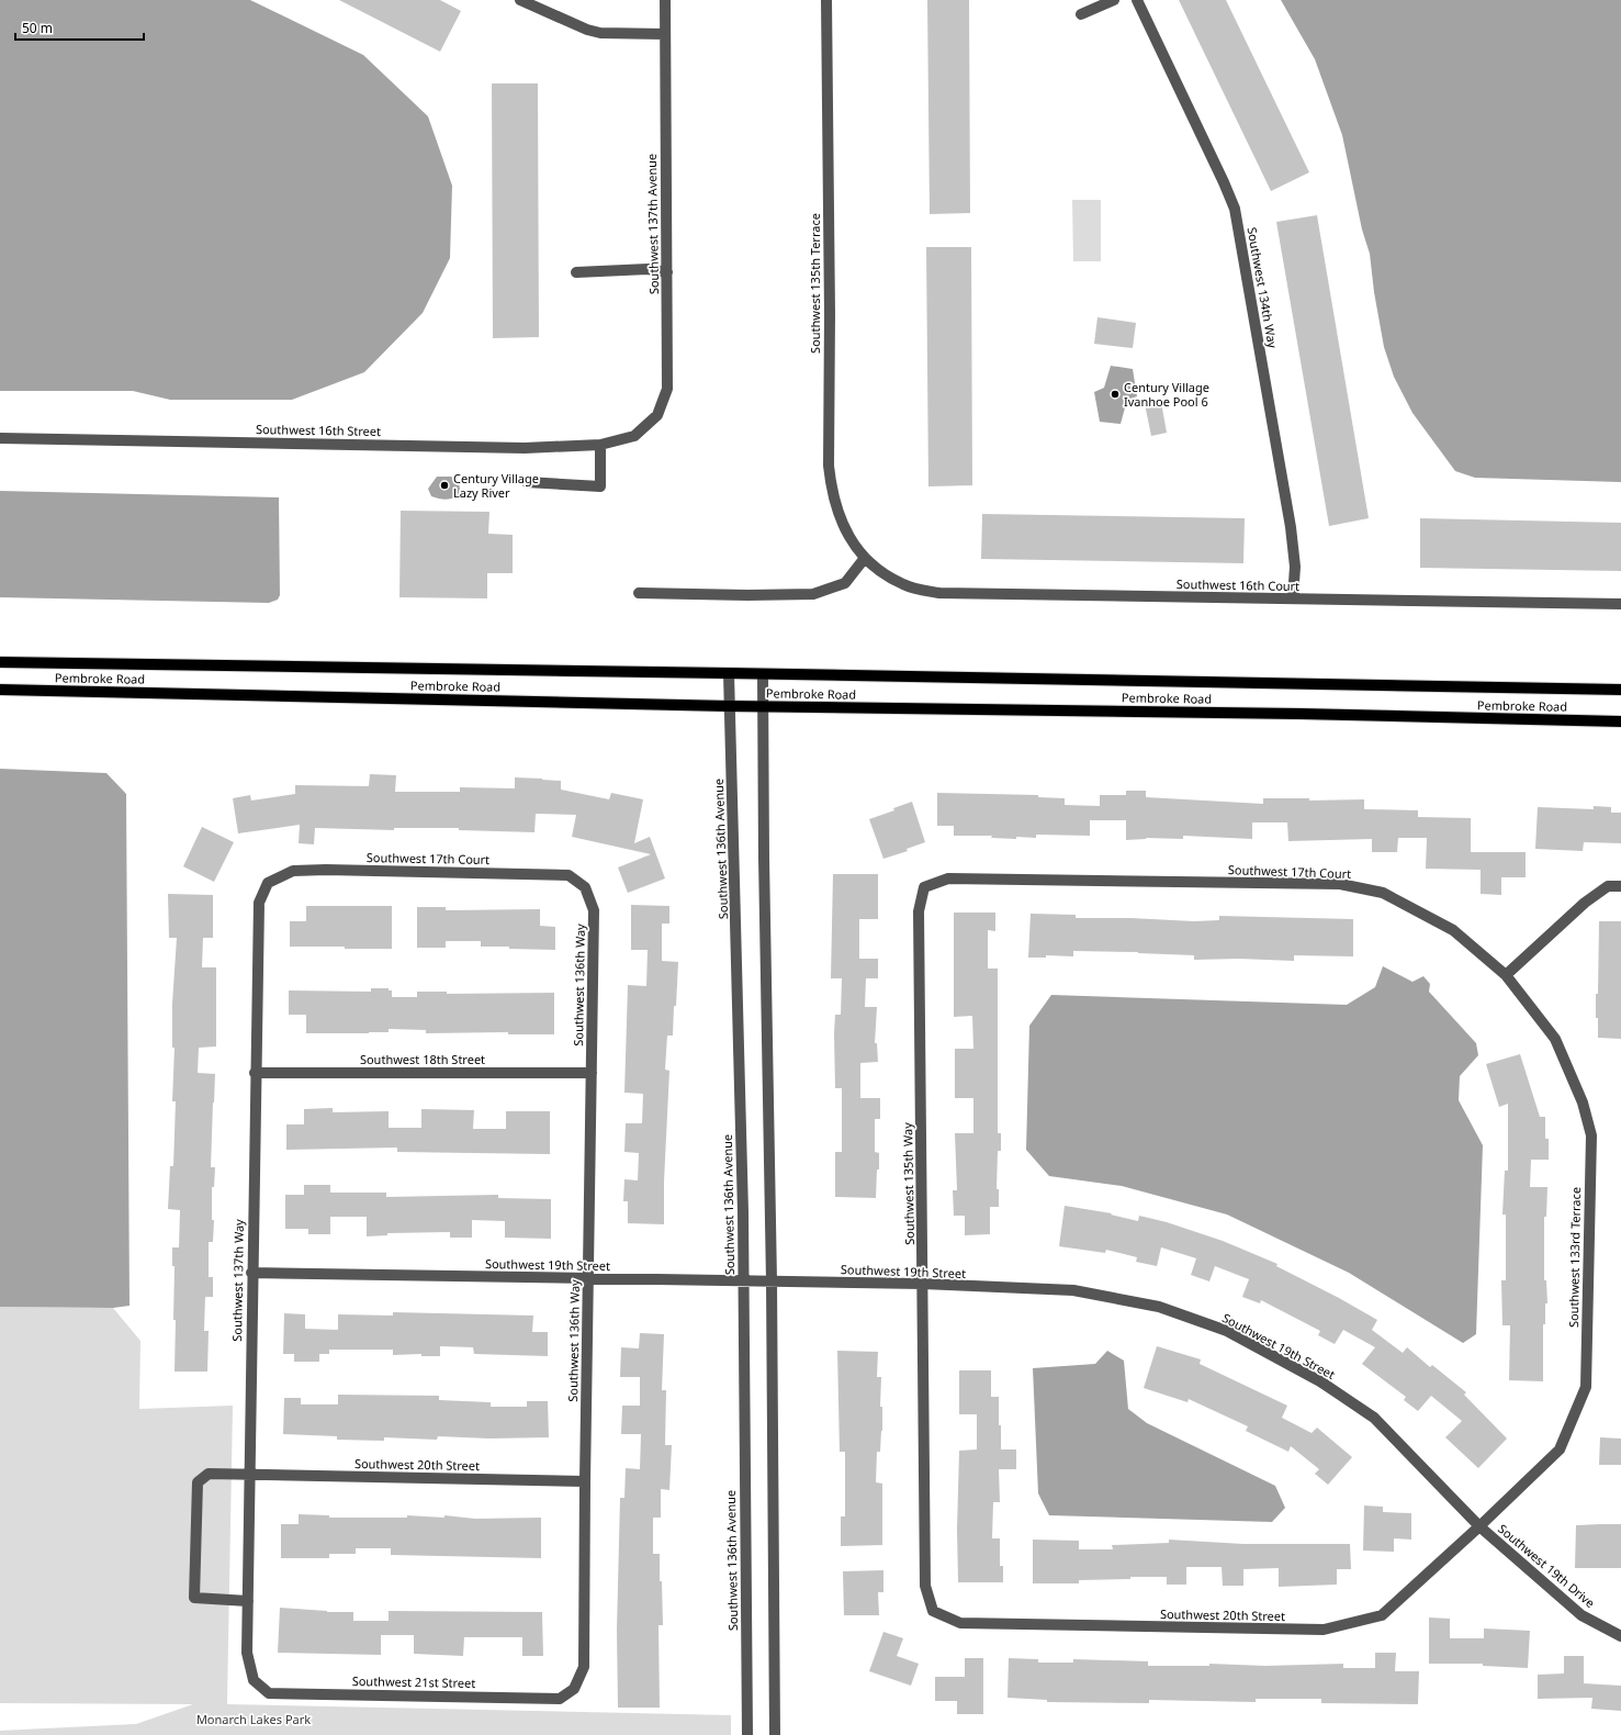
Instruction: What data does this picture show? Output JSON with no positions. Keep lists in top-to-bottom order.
{
  "streets": {
    "main road": ["Pembroke Road"],
    "street": [
      "Southwest 137th Avenue",
      "Southwest 135th Terrace",
      "Southwest 134th Way",
      "Southwest 16th Street",
      "Southwest 16th Court",
      "Southwest 136th Avenue",
      "Southwest 17th Court",
      "Southwest 136th Way",
      "Southwest 18th Street",
      "Southwest 135th Way",
      "Southwest 133rd Terrace",
      "Southwest 19th Street",
      "Southwest 137th Way",
      "Southwest 20th Street",
      "Southwest 19th Drive",
      "Southwest 21st Street"
    ]
  },
  "crossings": [
    ["Southwest 137th Avenue", "Southwest 16th Street"],
    ["Southwest 135th Terrace", "Southwest 16th Court"],
    ["Southwest 134th Way", "Southwest 16th Court"],
    ["Pembroke Road", "Southwest 136th Avenue"],
    ["Southwest 136th Avenue", "Southwest 19th Street"],
    ["Southwest 17th Court", "Southwest 136th Way"],
    ["Southwest 17th Court", "Southwest 135th Way"],
    ["Southwest 17th Court", "Southwest 133rd Terrace"],
    ["Southwest 17th Court", "Southwest 137th Way"],
    ["Southwest 136th Way", "Southwest 18th Street"],
    ["Southwest 136th Way", "Southwest 19th Street"],
    ["Southwest 136th Way", "Southwest 20th Street"],
    ["Southwest 136th Way", "Southwest 21st Street"],
    ["Southwest 18th Street", "Southwest 137th Way"],
    ["Southwest 135th Way", "Southwest 19th Street"],
    ["Southwest 135th Way", "Southwest 20th Street"],
    ["Southwest 133rd Terrace", "Southwest 19th Street"],
    ["Southwest 133rd Terrace", "Southwest 20th Street"],
    ["Southwest 133rd Terrace", "Southwest 19th Drive"],
    ["Southwest 19th Street", "Southwest 137th Way"],
    ["Southwest 19th Street", "Southwest 20th Street"],
    ["Southwest 19th Street", "Southwest 19th Drive"],
    ["Southwest 137th Way", "Southwest 20th Street"],
    ["Southwest 137th Way", "Southwest 21st Street"],
    ["Southwest 20th Street", "Southwest 19th Drive"]
  ],
  "parks": ["Monarch Lakes Park"],
  "places": ["Century Village Ivanhoe Pool 6", "Century Village Lazy River"],
  "scale_bar": "50 m"
}
